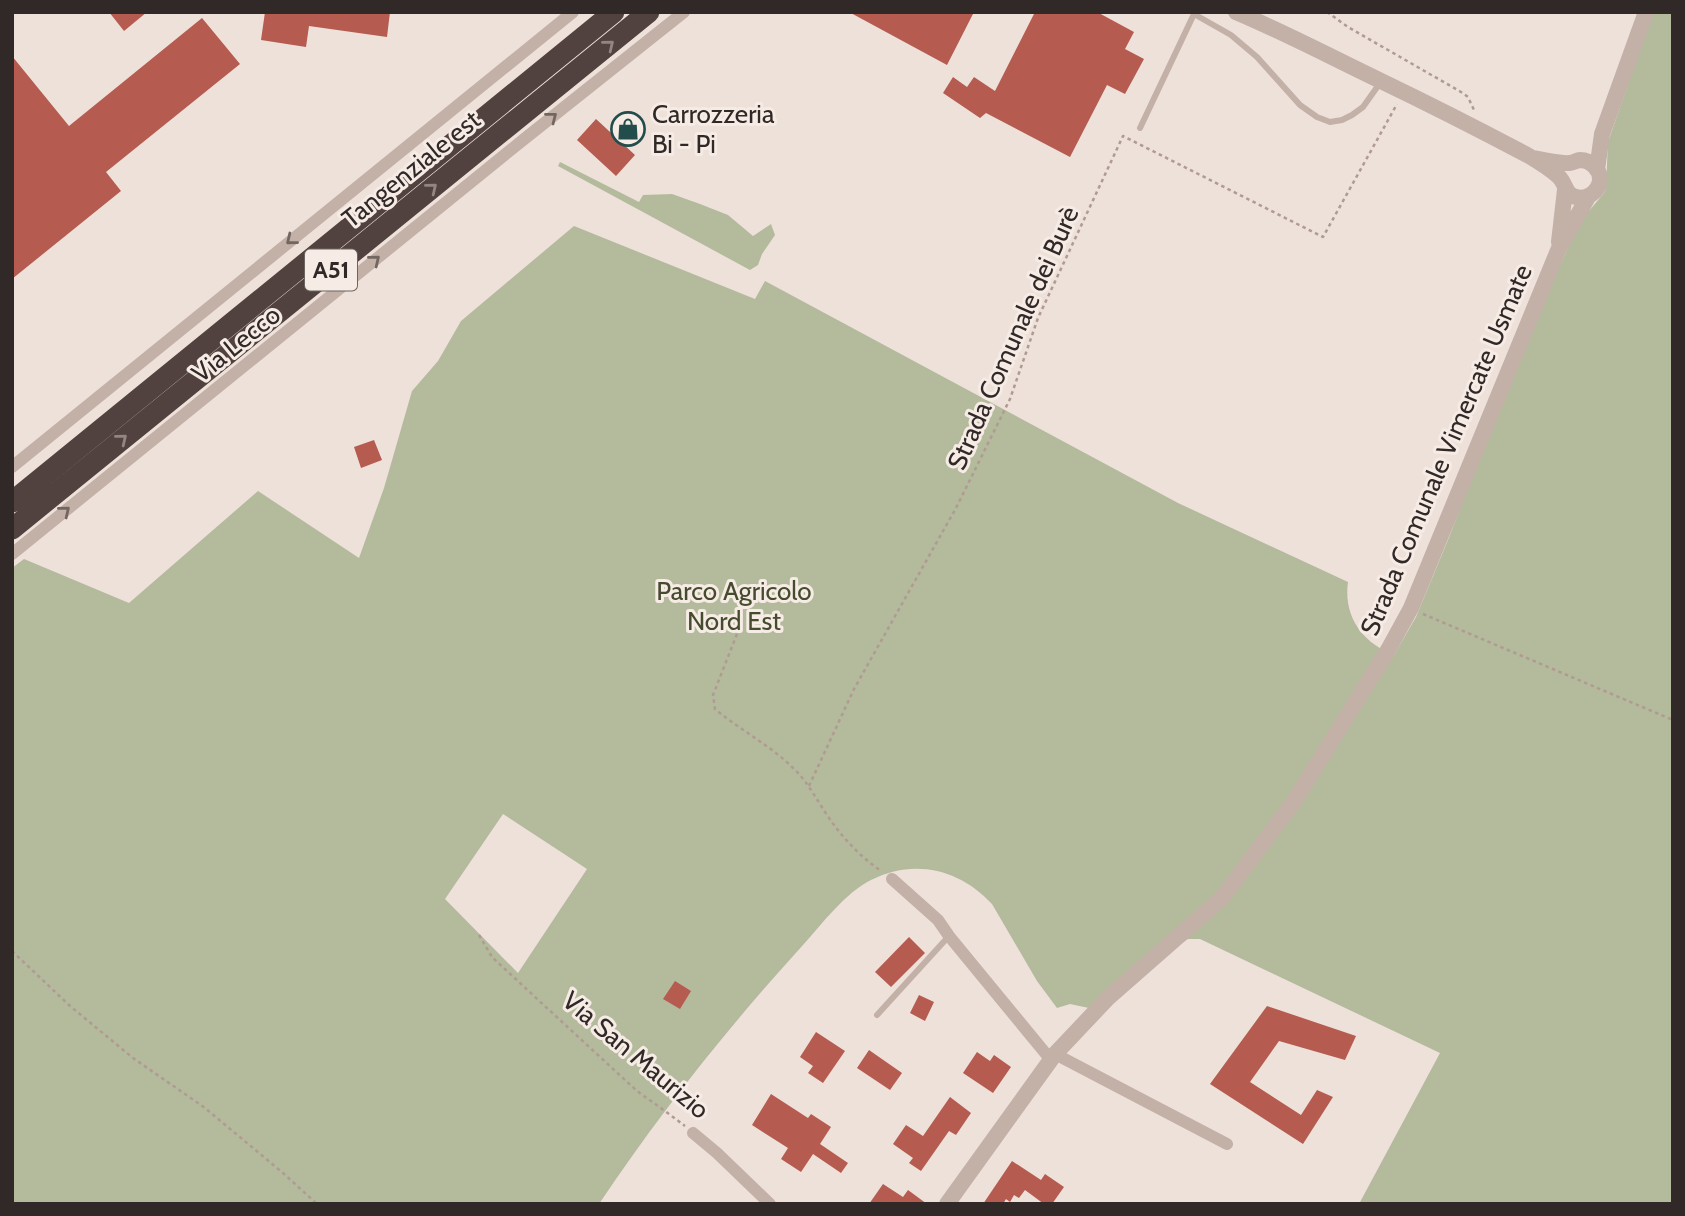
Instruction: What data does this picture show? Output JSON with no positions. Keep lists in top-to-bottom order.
{
  "streets": {
    "highway": ["Tangenziale est", "A51"],
    "street": ["Via Lecco", "Strada Comunale Vimercate Usmate", "Via San Maurizio"],
    "path": ["Strada Comunale dei Burè"]
  },
  "parks": ["Parco Agricolo Nord Est"],
  "places": {
    "shop": ["Carrozzeria Bi - Pi"]
  }
}
